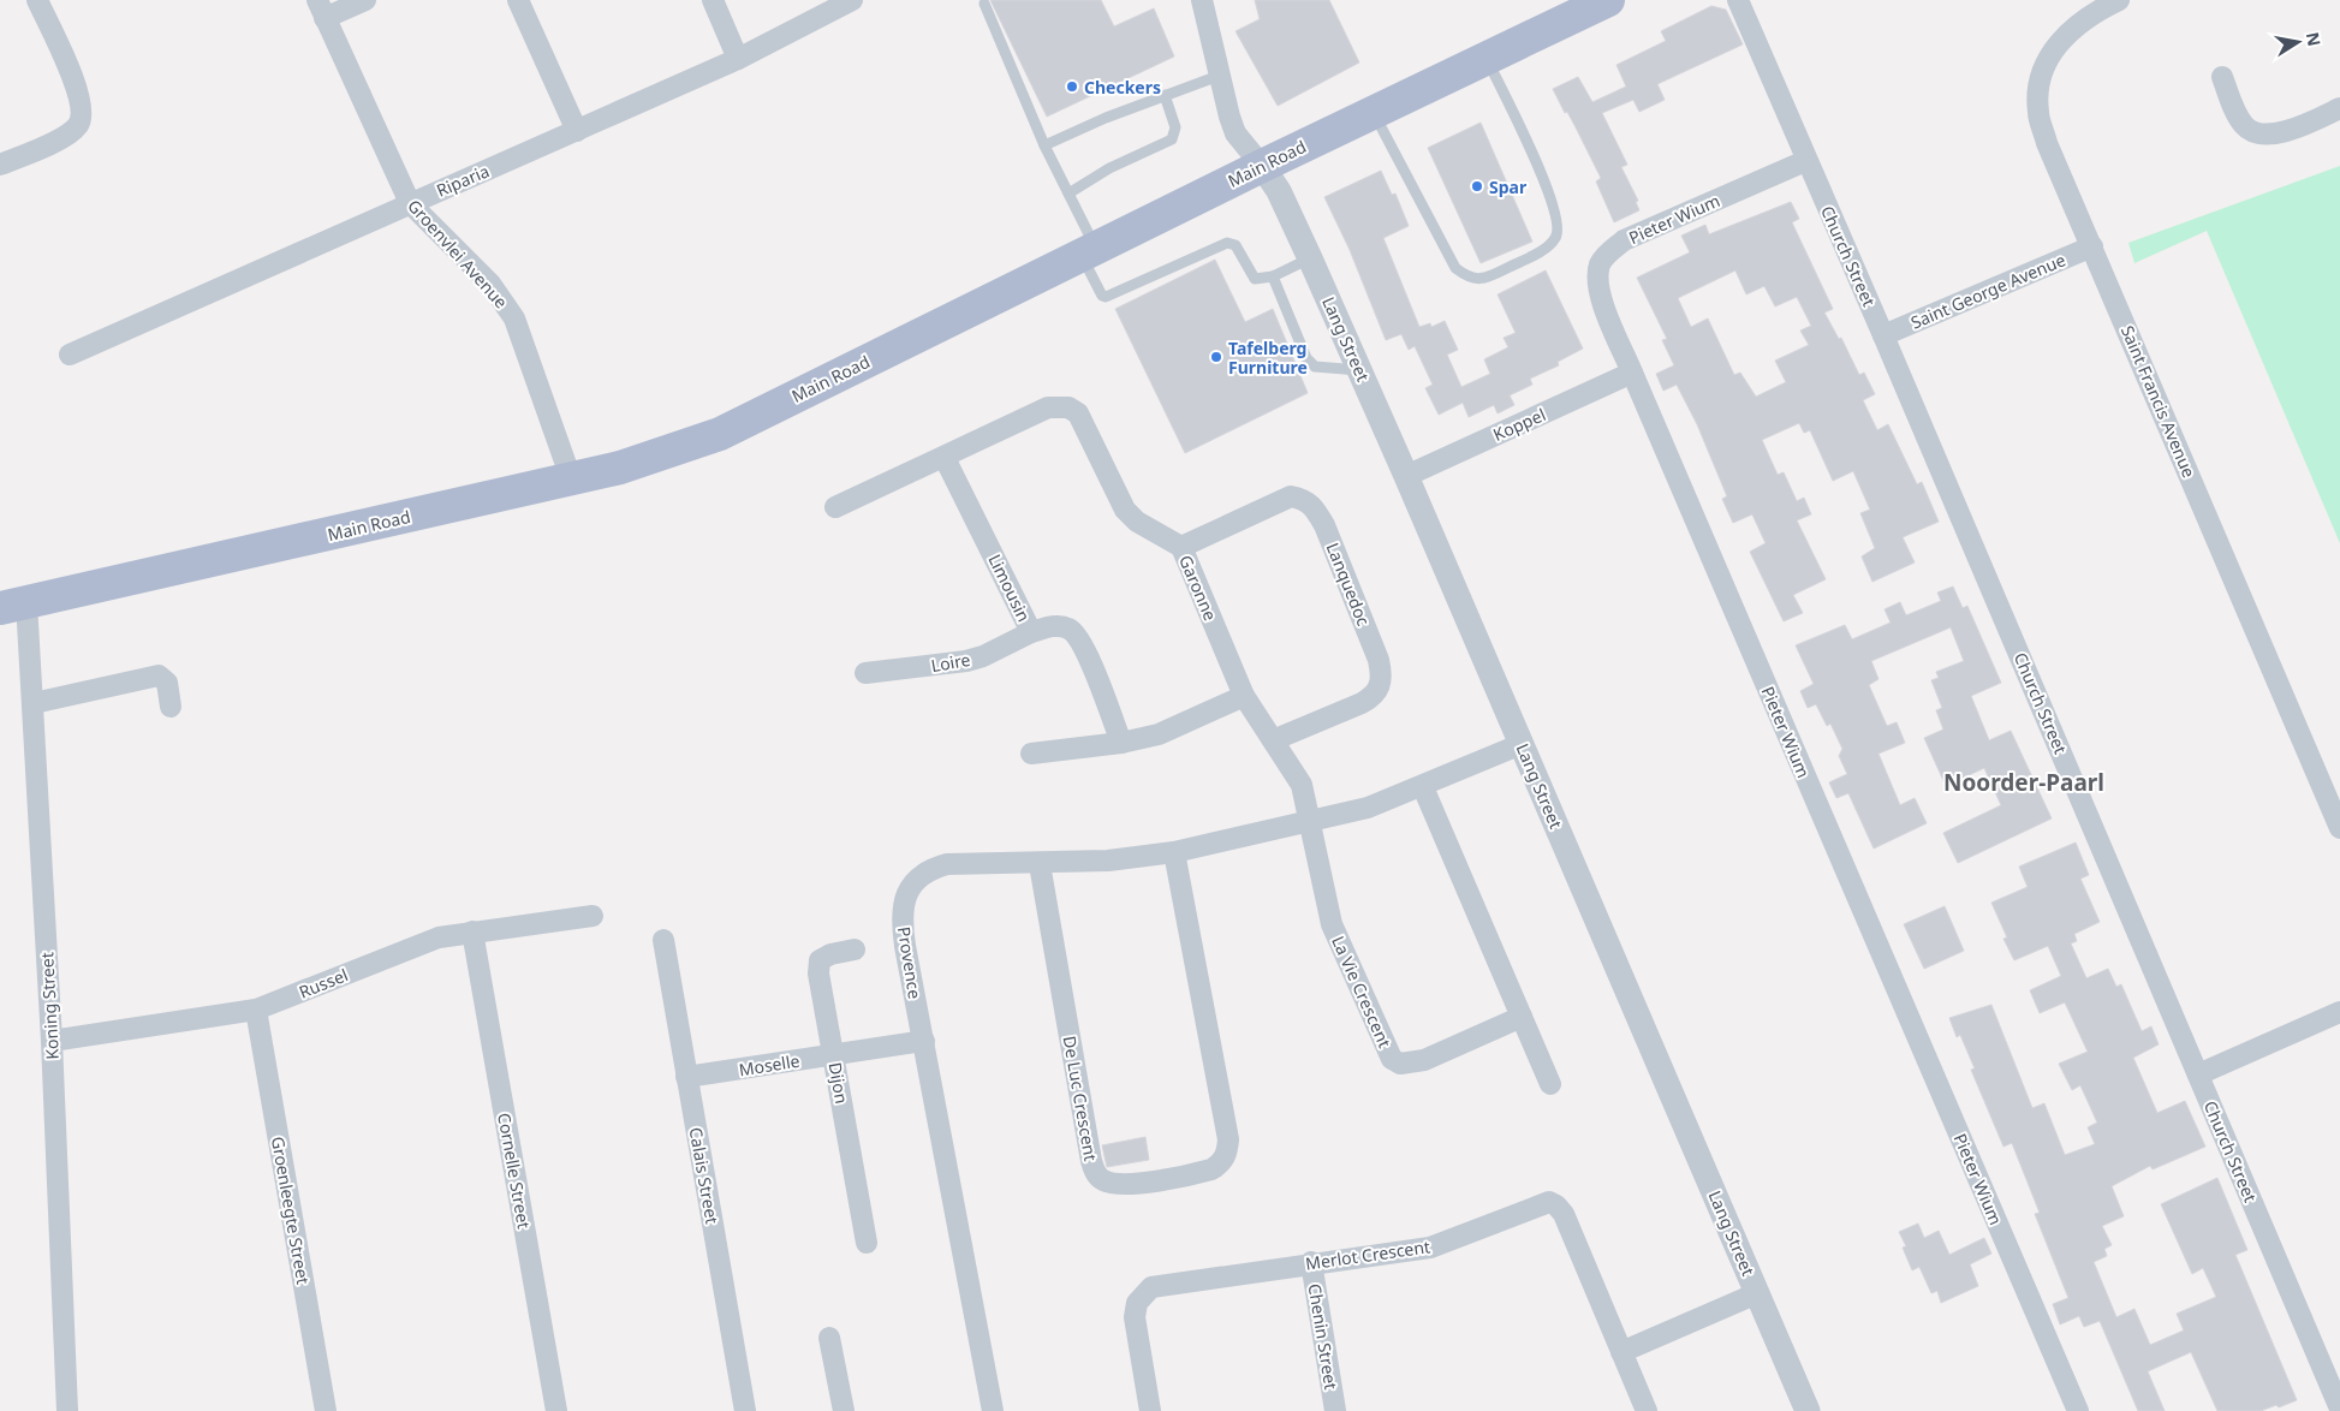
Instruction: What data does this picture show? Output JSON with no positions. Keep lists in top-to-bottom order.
{
  "streets": {
    "main road": ["Main Road"],
    "street": [
      "Riparia",
      "Pieter Wium",
      "Groenvlei Avenue",
      "Church Street",
      "Saint George Avenue",
      "Lang Street",
      "Saint Francis Avenue",
      "Koppel",
      "Lanquedoc",
      "Limousin",
      "Garonne",
      "Loire",
      "Provence",
      "Russel",
      "La Vie Crescent",
      "Koning Street",
      "Moselle",
      "Dijon",
      "De Luc Crescent",
      "Cornelle Street",
      "Calais Street",
      "Groenleegte Street",
      "Merlot Crescent",
      "Chenin Street"
    ]
  },
  "crossings": [
    ["Main Road", "Groenvlei Avenue"],
    ["Main Road", "Lang Street"],
    ["Main Road", "Koning Street"],
    ["Riparia", "Groenvlei Avenue"],
    ["Pieter Wium", "Church Street"],
    ["Pieter Wium", "Koppel"],
    ["Church Street", "Saint George Avenue"],
    ["Saint George Avenue", "Saint Francis Avenue"],
    ["Lang Street", "Koppel"],
    ["Lanquedoc", "Garonne"],
    ["Limousin", "Garonne"],
    ["Limousin", "Loire"],
    ["Garonne", "Provence"],
    ["Garonne", "La Vie Crescent"],
    ["Provence", "La Vie Crescent"],
    ["Provence", "Moselle"],
    ["Provence", "De Luc Crescent"],
    ["Russel", "Koning Street"],
    ["Russel", "Cornelle Street"],
    ["Russel", "Groenleegte Street"],
    ["Moselle", "Dijon"],
    ["Moselle", "Calais Street"],
    ["Merlot Crescent", "Chenin Street"]
  ],
  "districts": ["Noorder-Paarl"],
  "places": ["Checkers", "Spar", "Tafelberg Furniture"],
  "north": "right"
}
